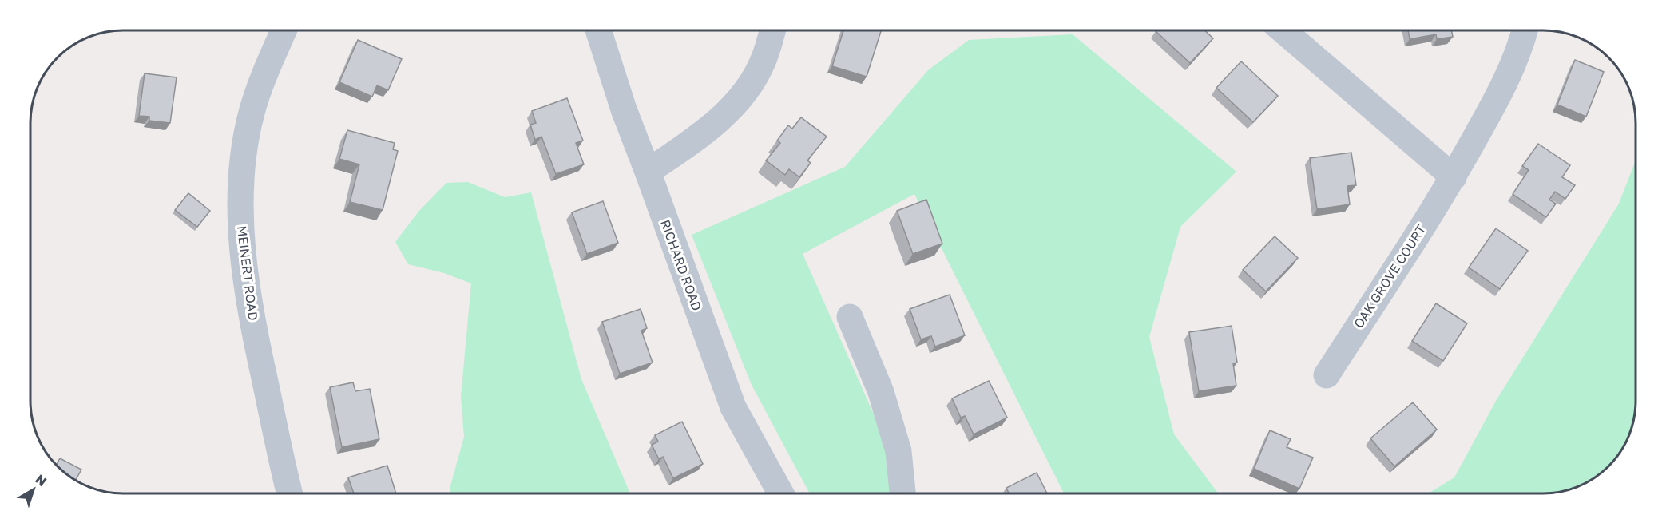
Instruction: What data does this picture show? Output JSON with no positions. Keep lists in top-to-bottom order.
{
  "streets": {
    "street": ["RICHARD ROAD", "MEINERT ROAD", "OAK GROVE COURT"]
  },
  "north": "top right"
}
